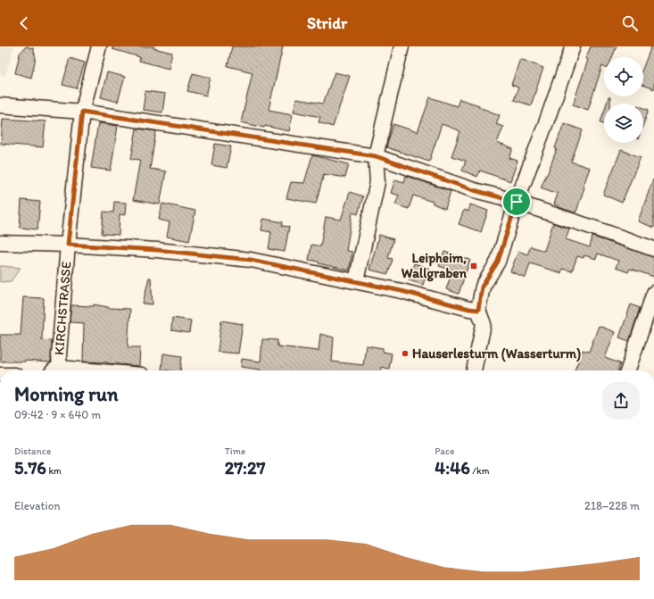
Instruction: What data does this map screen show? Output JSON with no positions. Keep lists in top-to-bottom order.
{
  "streets": {
    "street": ["KIRCHSTRASSE"]
  },
  "places": {
    "transit": ["Leipheim, Wallgraben"],
    "other": ["Hauserlesturm (Wasserturm)"]
  },
  "page": {
    "header": "Stridr",
    "heading": ["Morning run", "09:42 · 9 × 640 m"],
    "stats": [
      ["Distance", "5.76 km"],
      ["Time", "27:27"],
      ["Pace", "4:46 /km"]
    ],
    "chart": ["Elevation", "218–228 m"]
  }
}
